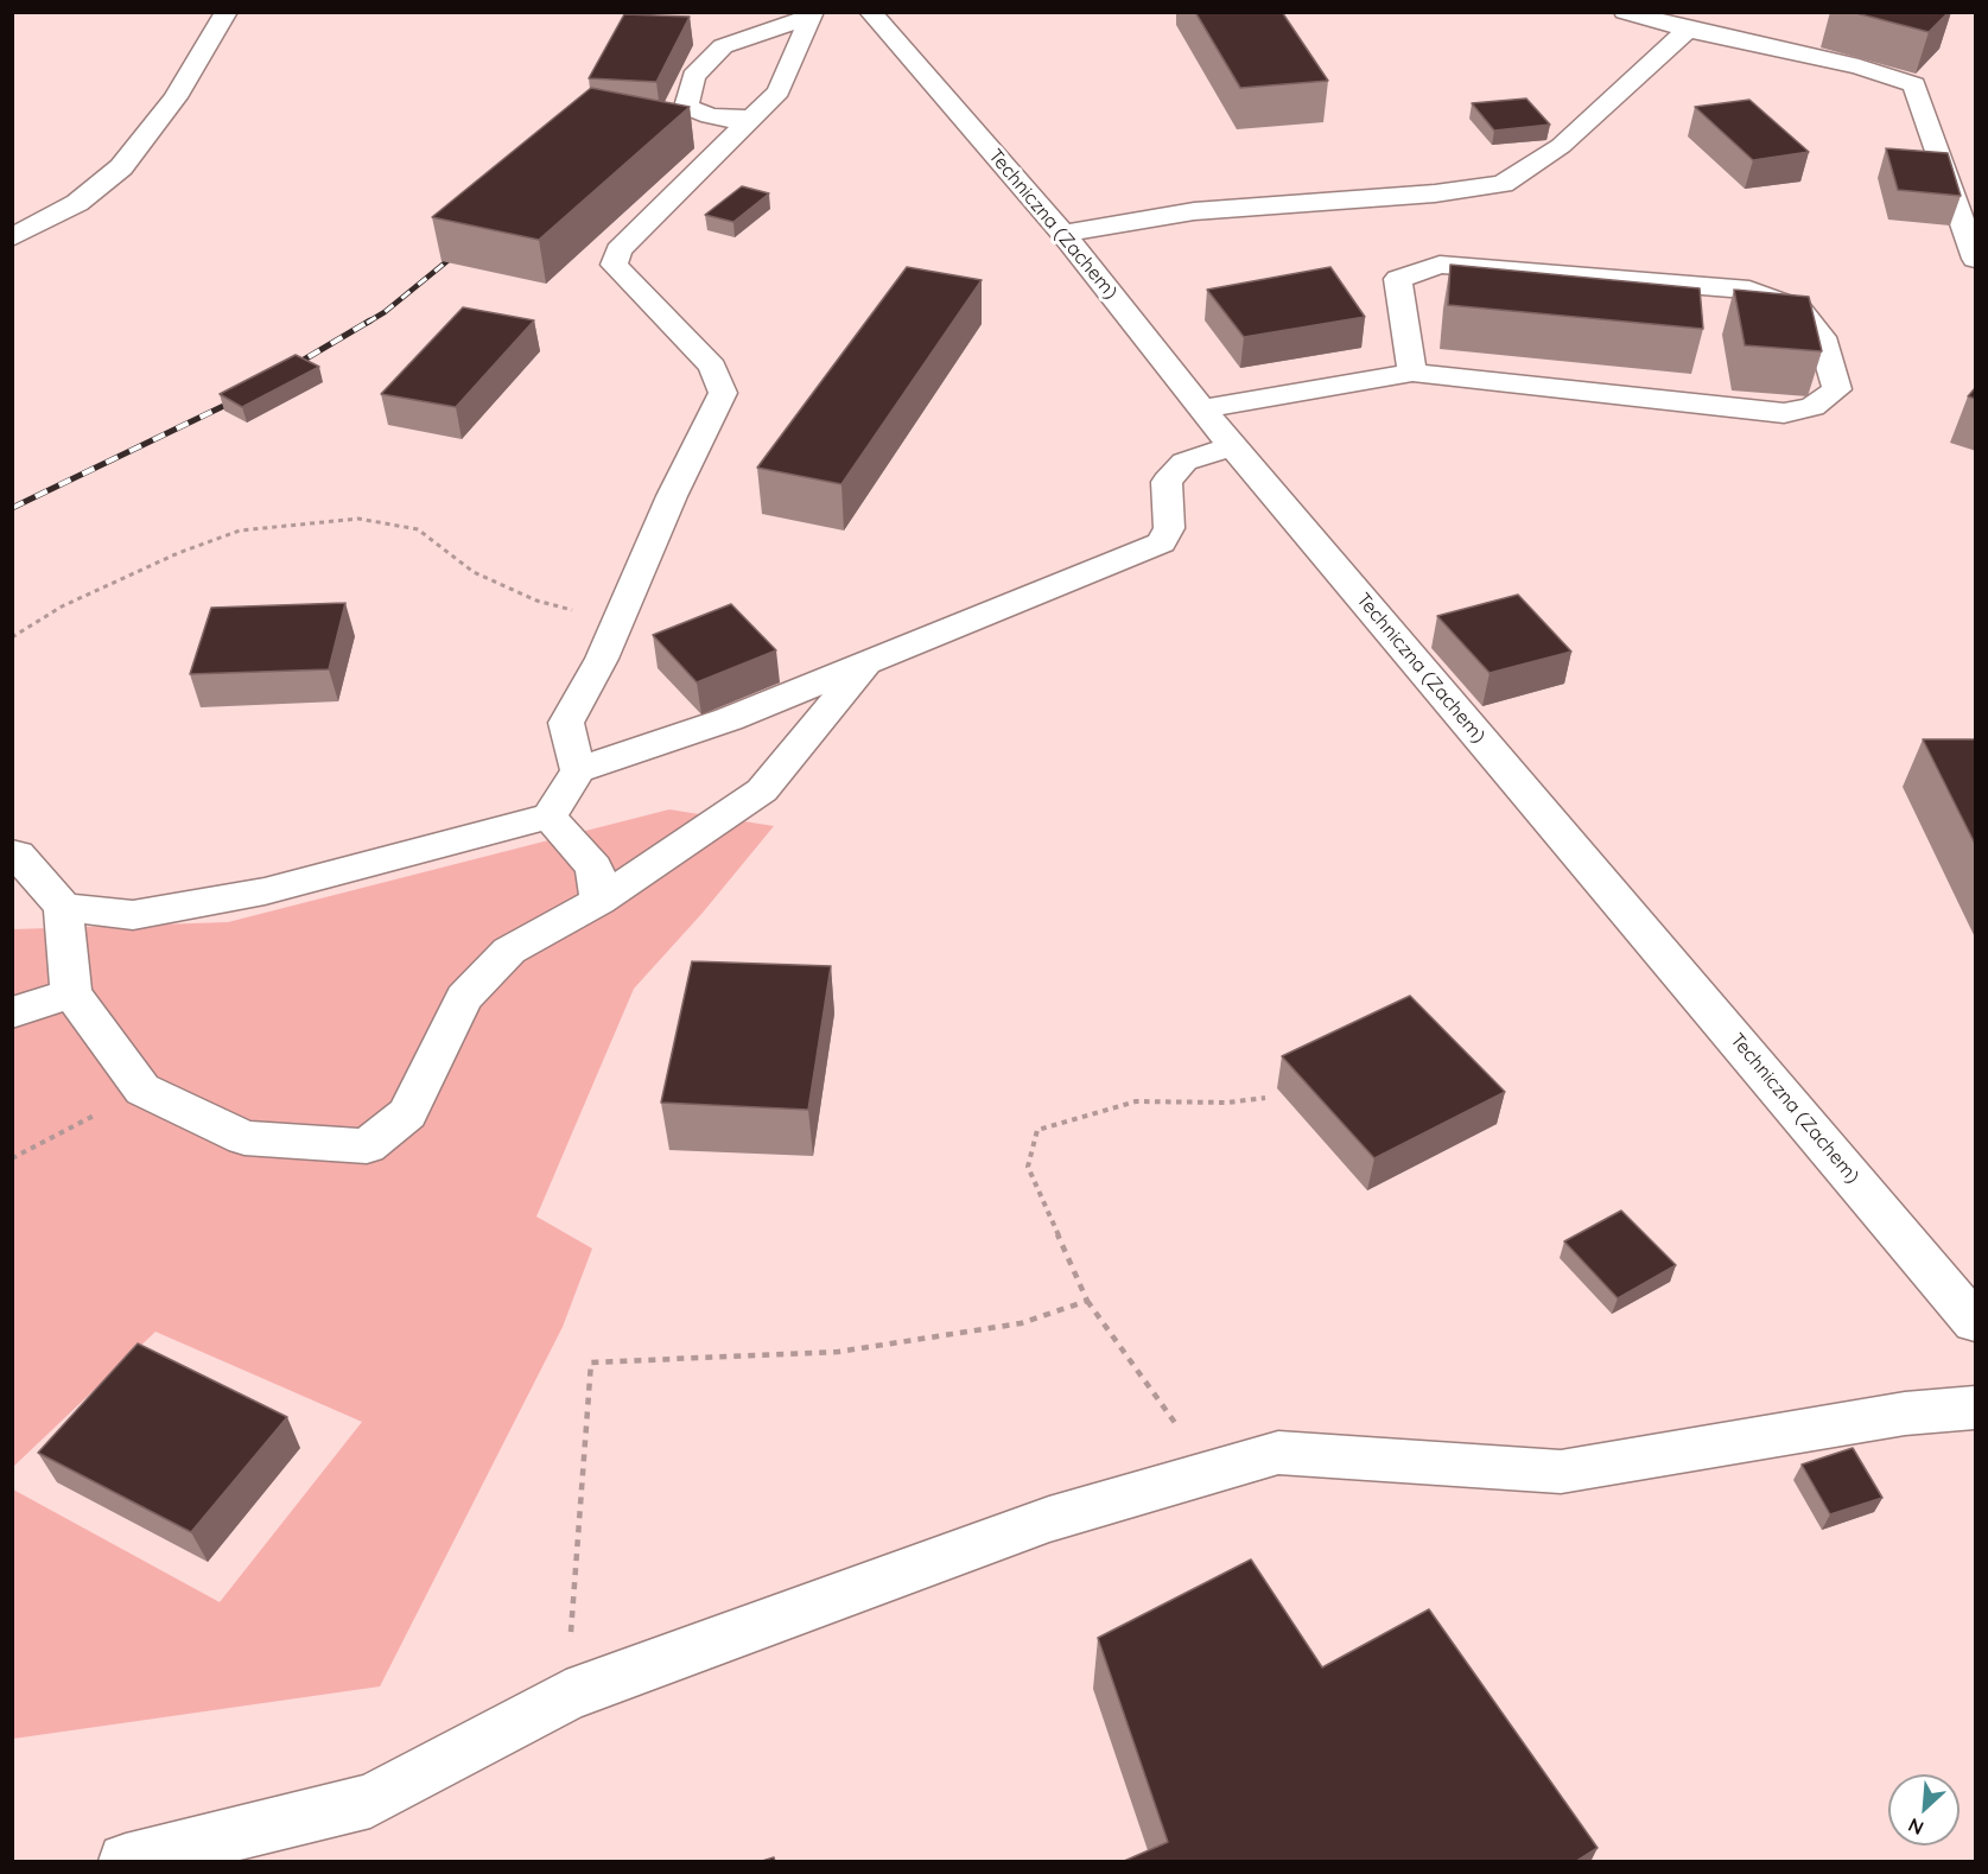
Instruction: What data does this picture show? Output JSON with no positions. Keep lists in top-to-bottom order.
{
  "streets": {
    "lane": ["Techniczna (Zachem)"]
  },
  "north": "bottom left"
}
